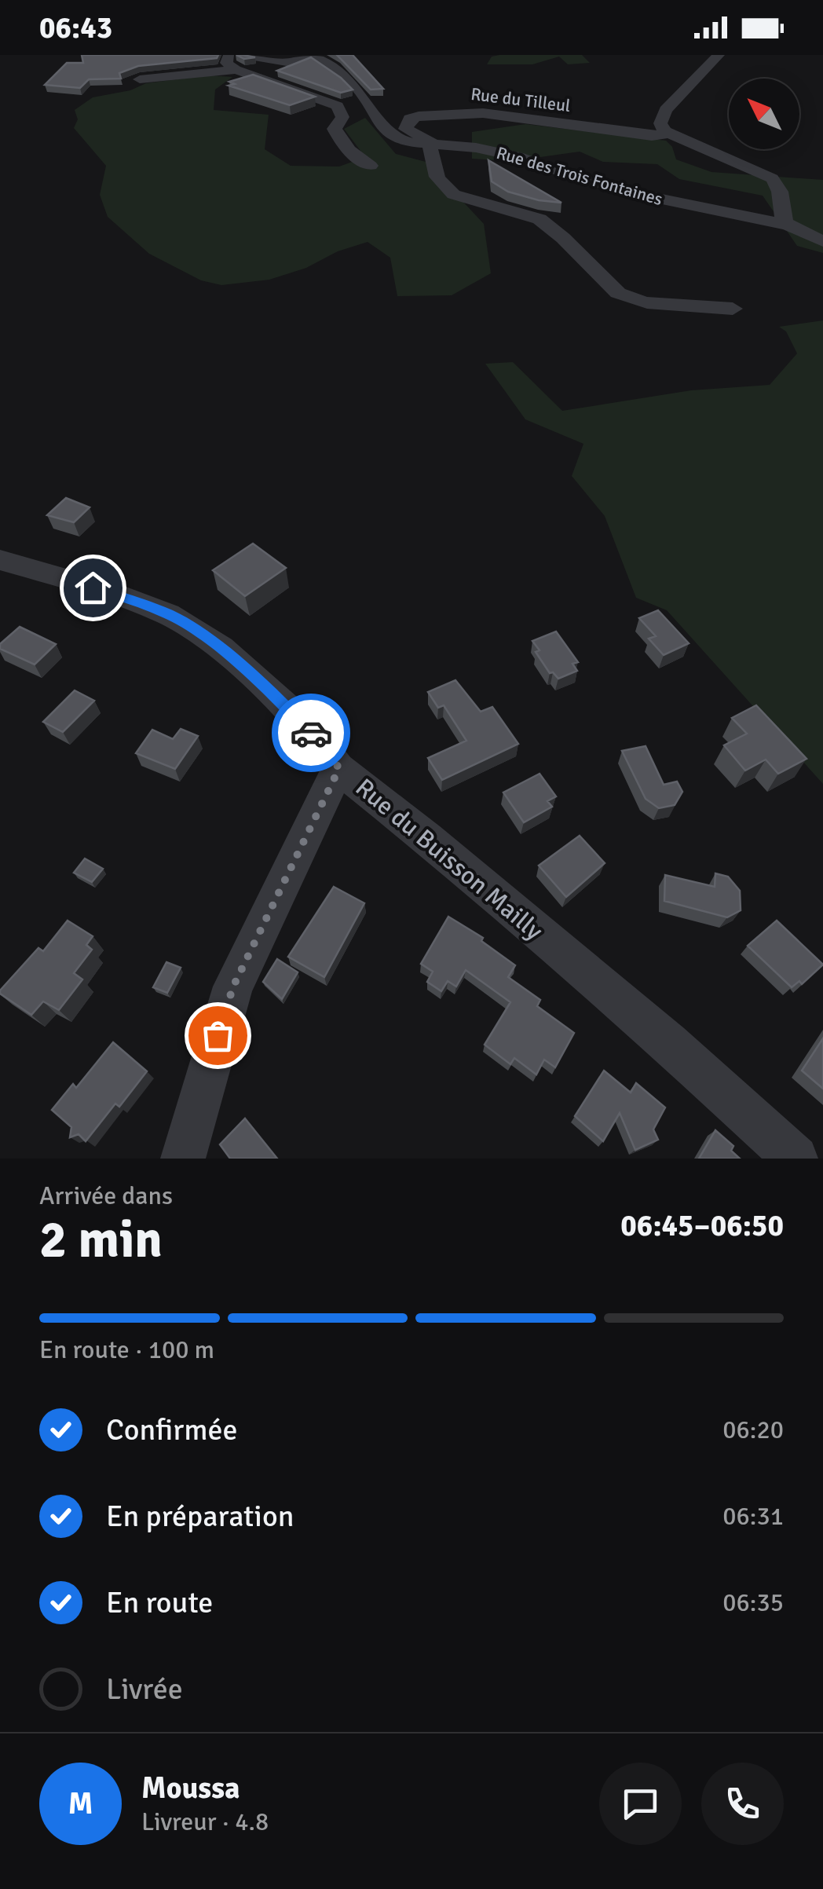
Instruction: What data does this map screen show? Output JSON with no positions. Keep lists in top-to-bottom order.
{
  "streets": {
    "street": ["Rue du Tilleul", "Rue des Trois Fontaines", "Rue du Buisson Mailly"]
  },
  "crossings": [
    ["Rue du Tilleul", "Rue des Trois Fontaines"]
  ],
  "north": "top left",
  "page": {
    "status": "06:43",
    "heading": ["2 min", "Arrivée dans", "06:45–06:50"],
    "panel": ["Moussa", "Livreur · 4.8"],
    "bar": "En route · 100 m",
    "list": [
      ["Confirmée", "06:20"],
      ["En préparation", "06:31"],
      ["En route", "06:35"],
      "Livrée"
    ],
    "round": "M"
  }
}
